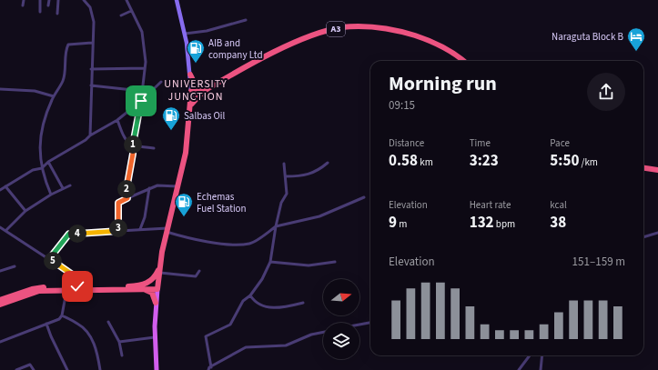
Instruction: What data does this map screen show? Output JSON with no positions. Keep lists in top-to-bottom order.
{
  "streets": {
    "highway": ["A3"]
  },
  "districts": ["UNIVERSITY JUNCTION"],
  "places": {
    "hotel": ["Naraguta Block B"],
    "fuel station": ["AIB and company Ltd", "Salbas Oil", "Echemas Fuel Station"]
  },
  "north": "right",
  "page": {
    "heading": ["Morning run", "09:15"],
    "stats": [
      ["Distance", "0.58 km"],
      ["Time", "3:23"],
      ["Pace", "5:50 /km"],
      ["Elevation", "9 m"],
      ["Heart rate", "132 bpm"],
      ["kcal", "38"]
    ],
    "pins": [
      "1",
      "2",
      "3",
      "4",
      "5"
    ],
    "chart": ["Elevation", "151–159 m"]
  }
}
